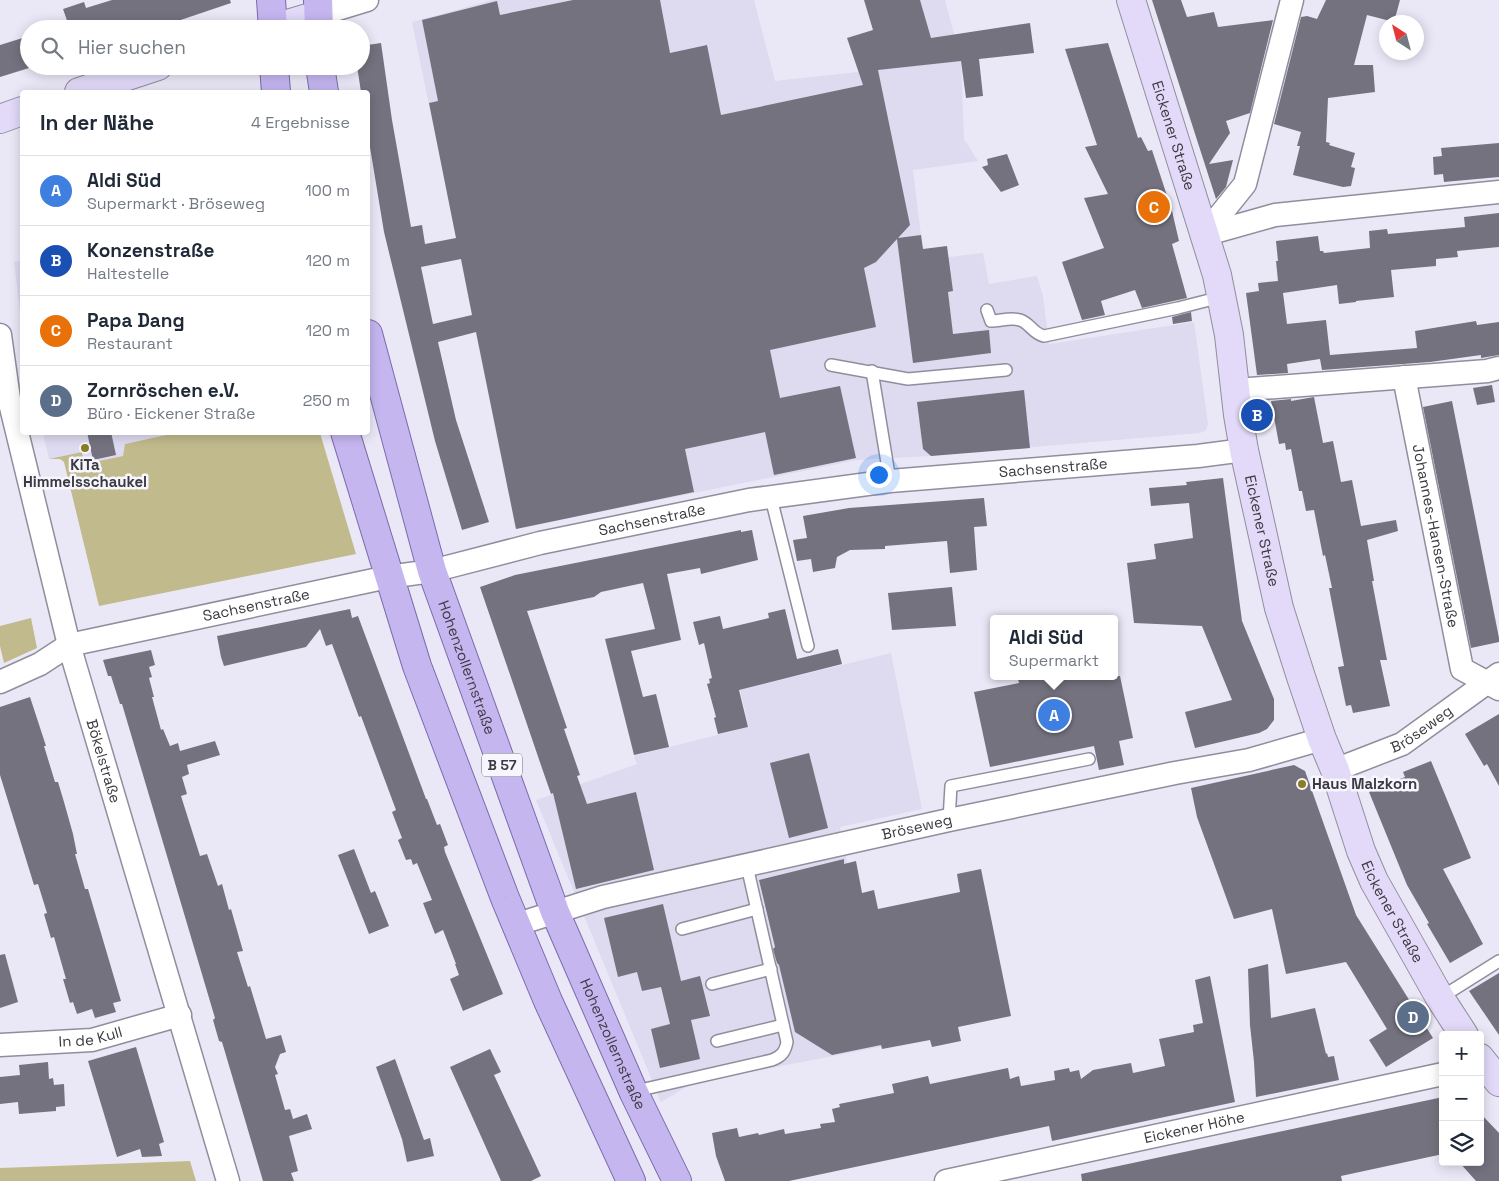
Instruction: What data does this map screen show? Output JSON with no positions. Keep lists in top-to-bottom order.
{
  "streets": {
    "main road": ["Hohenzollernstraße", "B 57"],
    "street": [
      "Eickener Straße",
      "Sachsenstraße",
      "Johannes-Hansen-Straße",
      "Bröseweg",
      "Bökelstraße",
      "In de Kull",
      "Eickener Höhe"
    ]
  },
  "crossings": [
    ["Eickener Straße", "Sachsenstraße"],
    ["Eickener Straße", "Bröseweg"],
    ["Sachsenstraße", "Hohenzollernstraße"],
    ["Sachsenstraße", "Bökelstraße"],
    ["Sachsenstraße", "B 57"],
    ["Johannes-Hansen-Straße", "Bröseweg"],
    ["Hohenzollernstraße", "Bröseweg"],
    ["Bröseweg", "B 57"],
    ["Bökelstraße", "In de Kull"]
  ],
  "places": ["KiTa Himmelsschaukel", "Haus Malzkorn"],
  "north": "top left",
  "page": {
    "search": "Hier suchen",
    "heading": ["In der Nähe", "4 Ergebnisse"],
    "list": [
      {
        "mark": "A",
        "name": "Aldi Süd",
        "note": "Supermarkt · Bröseweg",
        "value": "100 m"
      },
      {
        "mark": "B",
        "name": "Konzenstraße",
        "note": "Haltestelle",
        "value": "120 m"
      },
      {
        "mark": "C",
        "name": "Papa Dang",
        "note": "Restaurant",
        "value": "120 m"
      },
      {
        "mark": "D",
        "name": "Zornröschen e.V.",
        "note": "Büro · Eickener Straße",
        "value": "250 m"
      }
    ],
    "pins": [
      "C",
      "B",
      "A",
      "D"
    ],
    "popup": ["Aldi Süd", "Supermarkt"],
    "map_buttons": ["+", "−"]
  }
}
